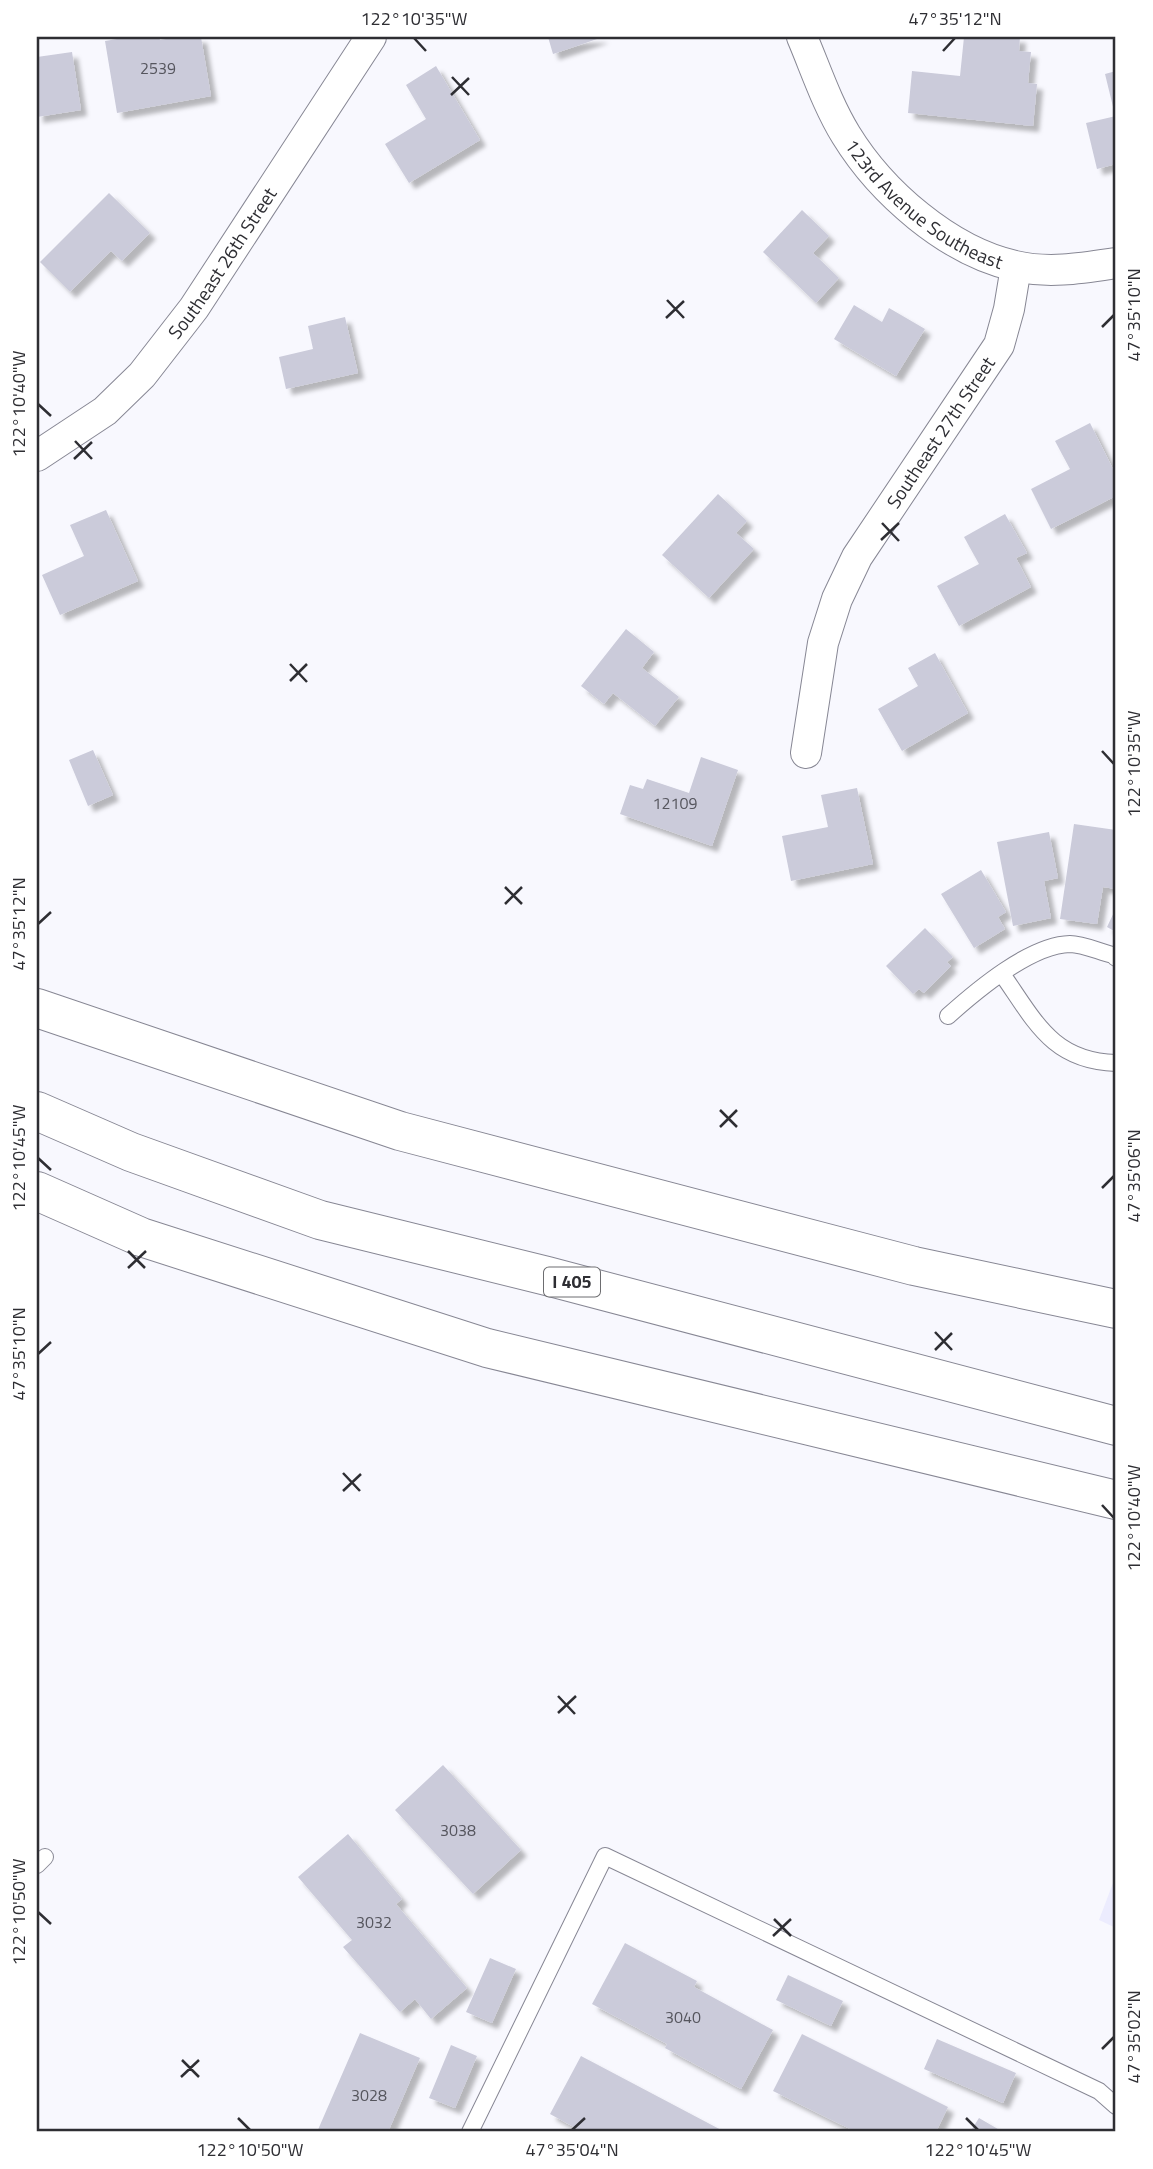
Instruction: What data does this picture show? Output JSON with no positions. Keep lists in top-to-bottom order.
{
  "streets": {
    "highway": ["I 405"],
    "street": ["123rd Avenue Southeast", "Southeast 26th Street", "Southeast 27th Street"]
  },
  "crossings": [
    ["123rd Avenue Southeast", "Southeast 27th Street"]
  ],
  "house_numbers": [
    "2539",
    "12109",
    "3038",
    "3032",
    "3040",
    "3028"
  ],
  "coordinates": [
    "122°10'35\"W",
    "47°35'12\"N",
    "47°35'10\"N",
    "122°10'40\"W",
    "122°10'45\"W",
    "47°35'06\"N",
    "122°10'50\"W",
    "47°35'02\"N",
    "47°35'04\"N"
  ]
}
